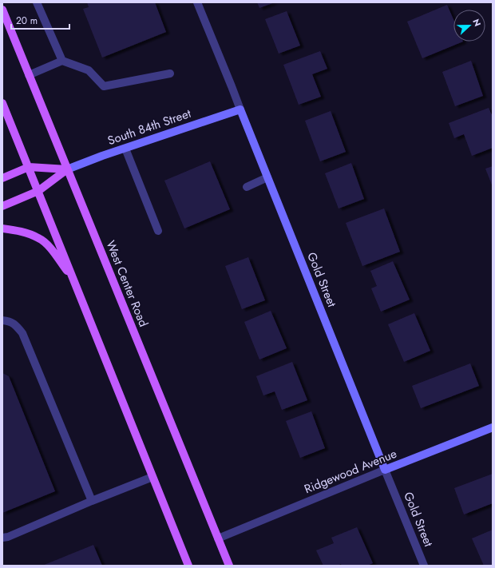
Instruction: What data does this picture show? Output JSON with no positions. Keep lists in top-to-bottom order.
{
  "streets": {
    "main road": [
      "South 84th Street",
      "Gold Street",
      "West Center Road",
      "Ridgewood Avenue"
    ]
  },
  "crossings": [
    ["South 84th Street", "Gold Street"],
    ["South 84th Street", "West Center Road"],
    ["Gold Street", "Ridgewood Avenue"],
    ["West Center Road", "Ridgewood Avenue"]
  ],
  "scale_bar": "20 m",
  "north": "right"
}
